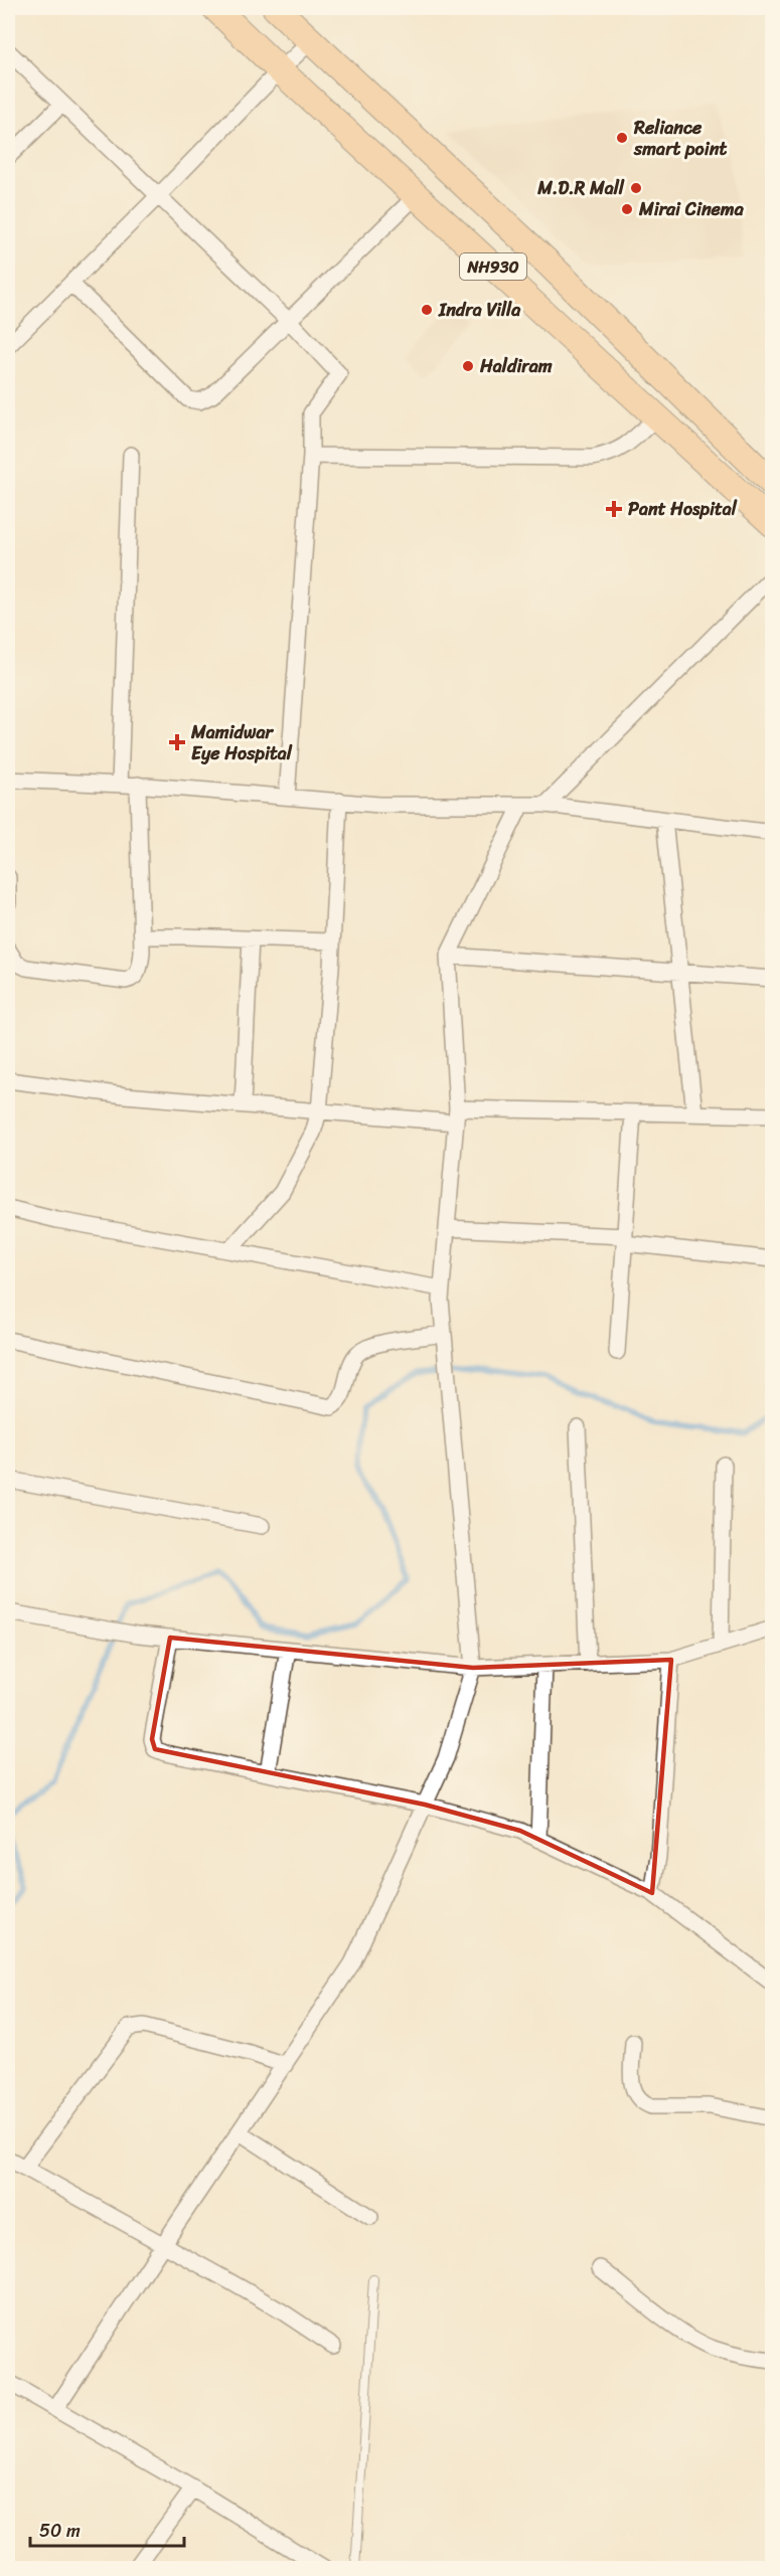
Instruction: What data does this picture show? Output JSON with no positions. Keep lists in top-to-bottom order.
{
  "streets": {
    "highway": ["NH930"]
  },
  "places": {
    "other": [
      "Reliance smart point",
      "M.D.R Mall",
      "Mirai Cinema",
      "Indra Villa",
      "Haldiram"
    ],
    "health": ["Pant Hospital", "Mamidwar Eye Hospital"]
  },
  "scale_bar": "50 m"
}
